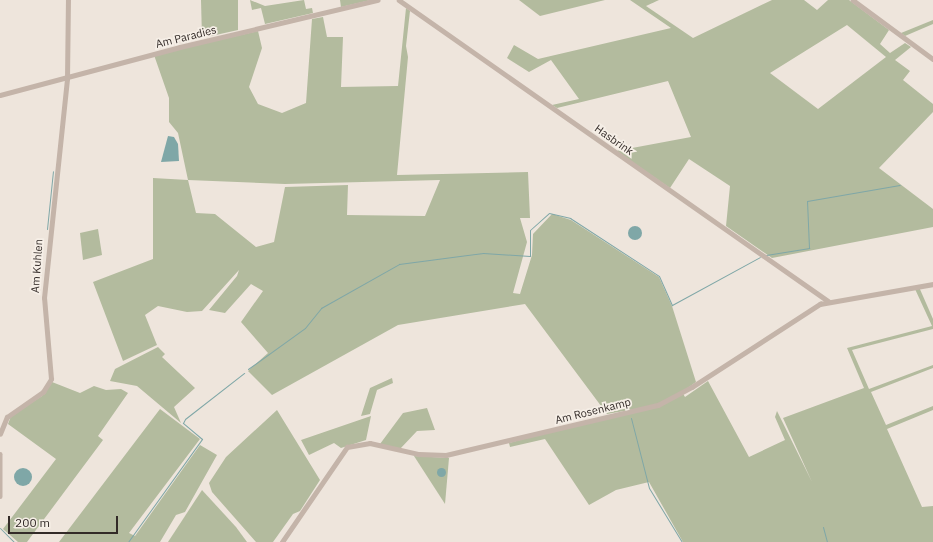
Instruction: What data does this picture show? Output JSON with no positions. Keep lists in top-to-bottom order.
{
  "streets": {
    "street": [
      "Am Paradies",
      "Hasbrink",
      "Am Kuhlen",
      "Am Rosenkamp"
    ]
  },
  "crossings": [
    ["Am Paradies", "Am Kuhlen"],
    ["Hasbrink", "Am Rosenkamp"]
  ],
  "scale_bar": "200 m"
}
